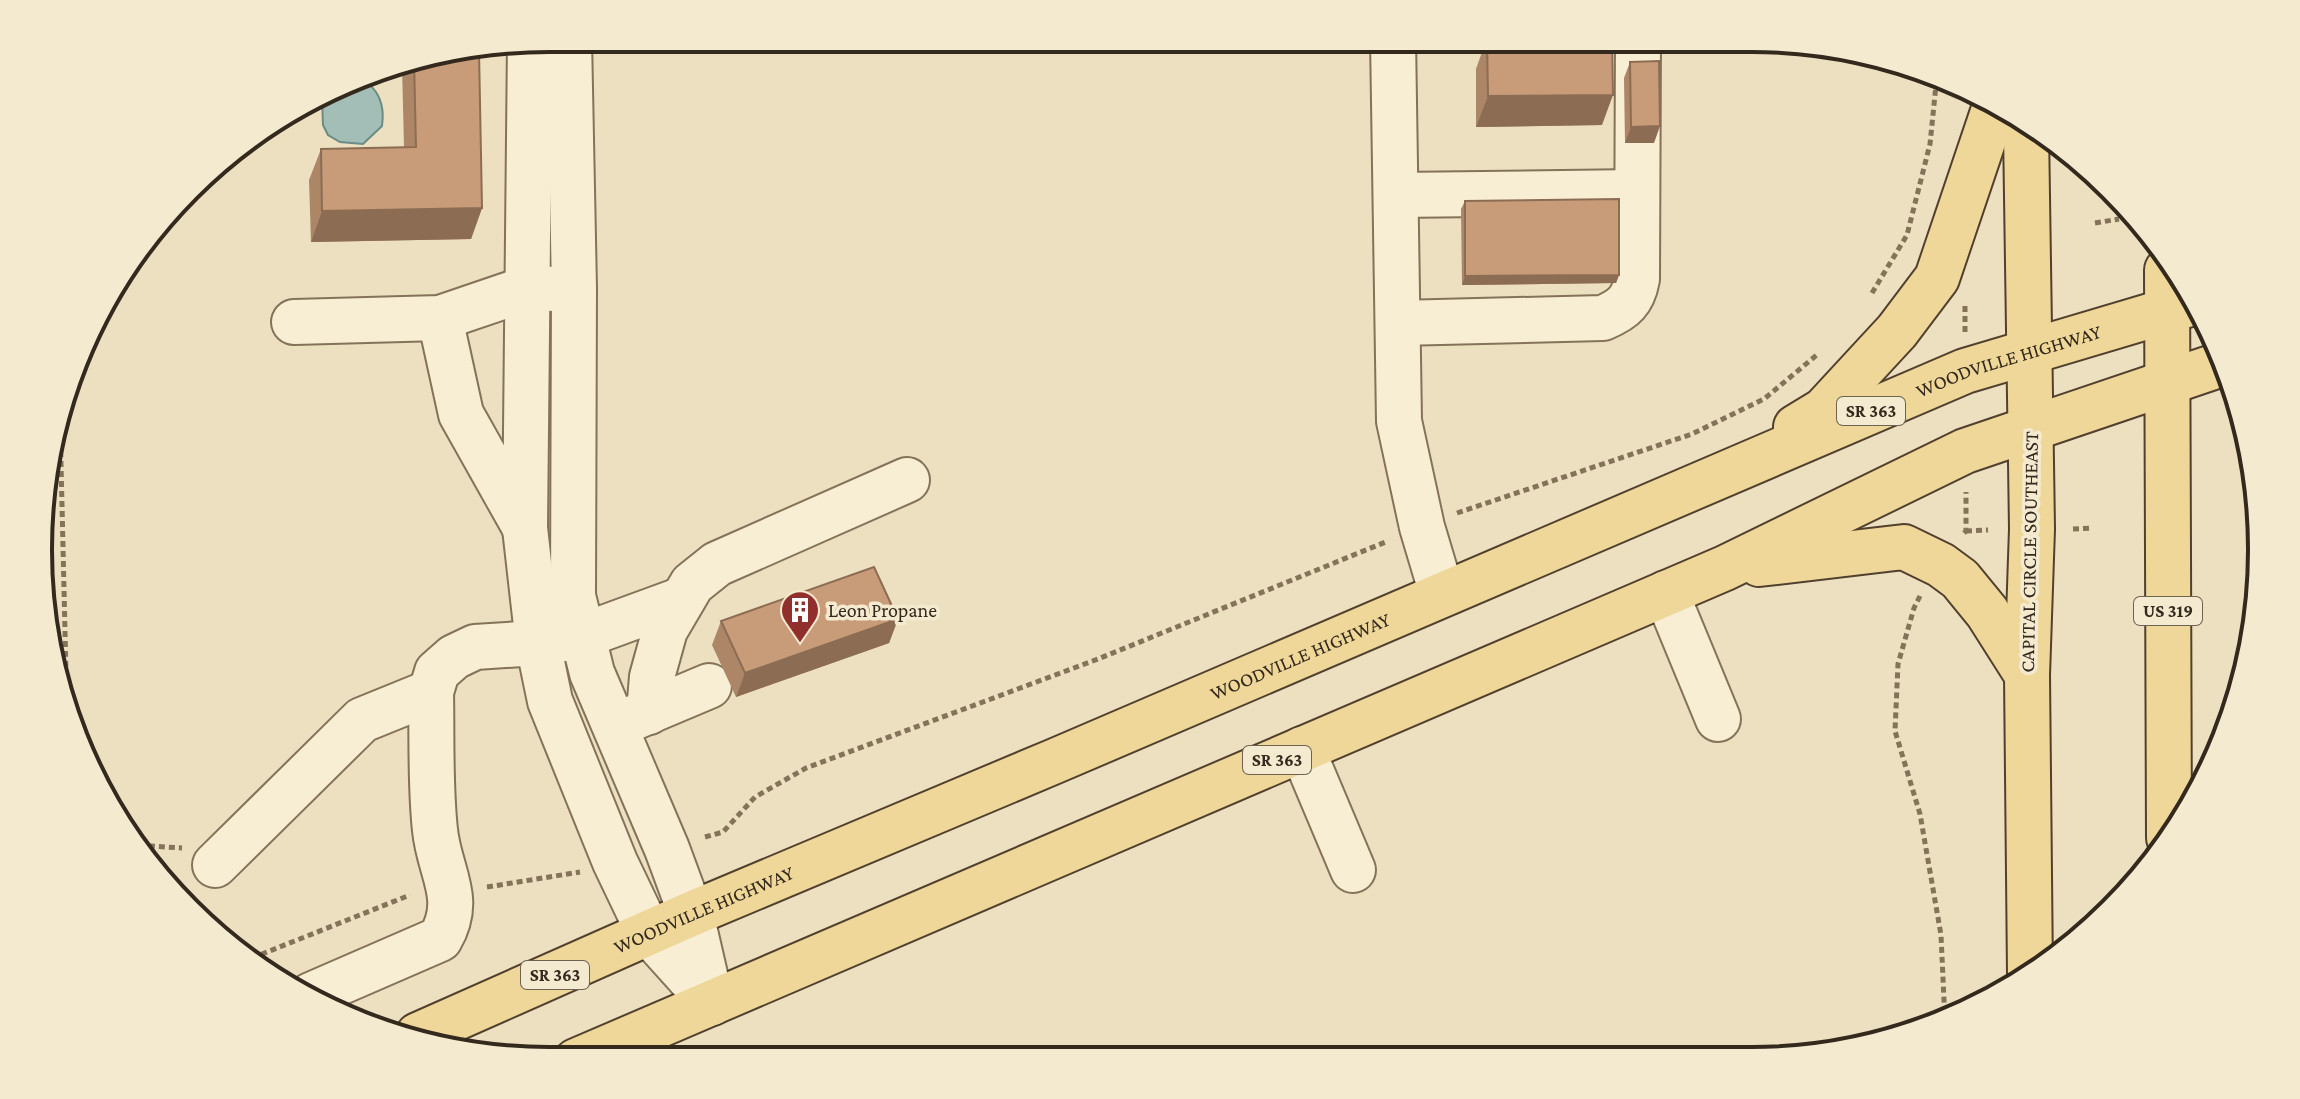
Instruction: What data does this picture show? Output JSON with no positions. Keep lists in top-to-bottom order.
{
  "streets": {
    "main road": [
      "WOODVILLE HIGHWAY",
      "SR 363",
      "CAPITAL CIRCLE SOUTHEAST",
      "US 319"
    ]
  },
  "crossings": [
    ["WOODVILLE HIGHWAY", "CAPITAL CIRCLE SOUTHEAST"],
    ["WOODVILLE HIGHWAY", "US 319"],
    ["SR 363", "CAPITAL CIRCLE SOUTHEAST"],
    ["SR 363", "US 319"]
  ],
  "places": {
    "building": ["Leon Propane"]
  }
}
